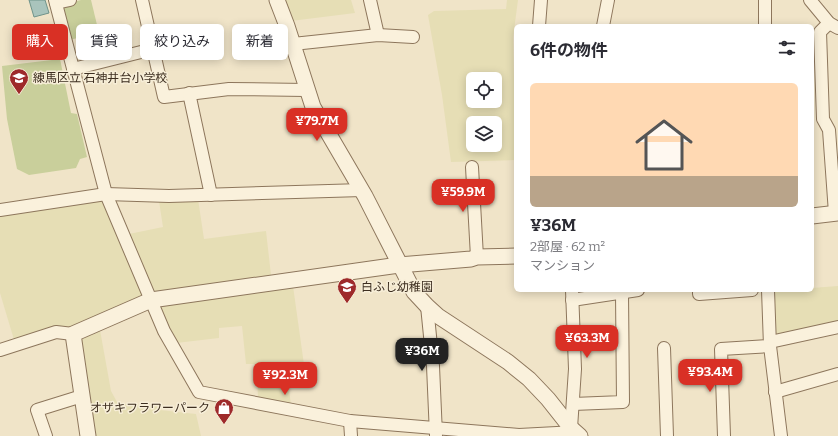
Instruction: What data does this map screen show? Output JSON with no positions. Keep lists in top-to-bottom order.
{
  "places": {
    "school or university": ["練馬区立 石神井台小学校", "白ふじ幼稚園"],
    "shop": ["オザキフラワーパーク"]
  },
  "page": {
    "chip": [
      "購入",
      "賃貸",
      "絞り込み",
      "新着"
    ],
    "heading": "6件の物件",
    "list": [
      {
        "name": "¥36M",
        "note": "2部屋 · 62 m² · マンション"
      }
    ],
    "price": [
      "¥79.7M",
      "¥59.9M",
      "¥63.3M",
      "¥36M",
      "¥93.4M",
      "¥92.3M"
    ]
  }
}
